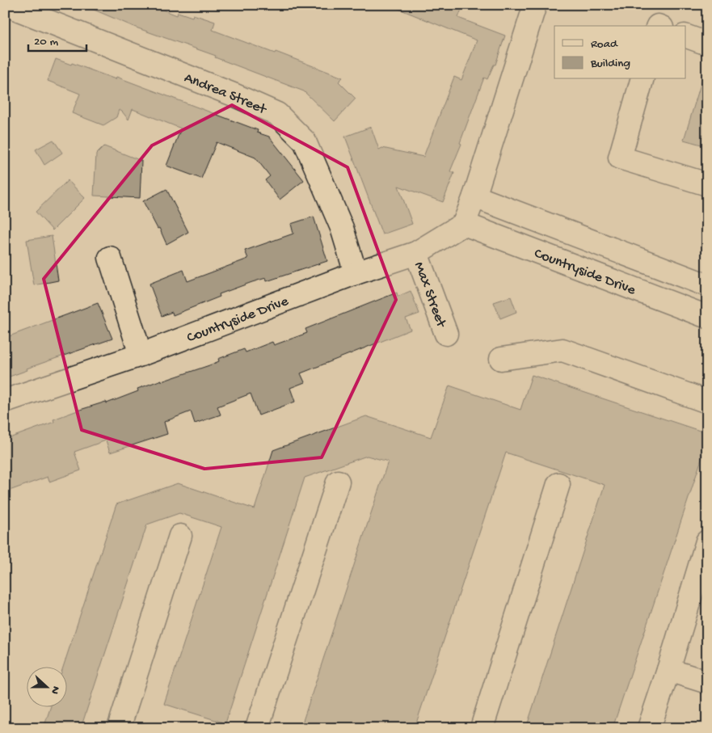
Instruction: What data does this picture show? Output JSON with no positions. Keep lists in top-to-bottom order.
{
  "streets": {
    "street": ["Andrea Street", "Countryside Drive", "Max Street"]
  },
  "crossings": [
    ["Andrea Street", "Countryside Drive"],
    ["Countryside Drive", "Max Street"]
  ],
  "legend": ["Road", "Building"],
  "scale_bar": "20 m",
  "north": "right"
}
